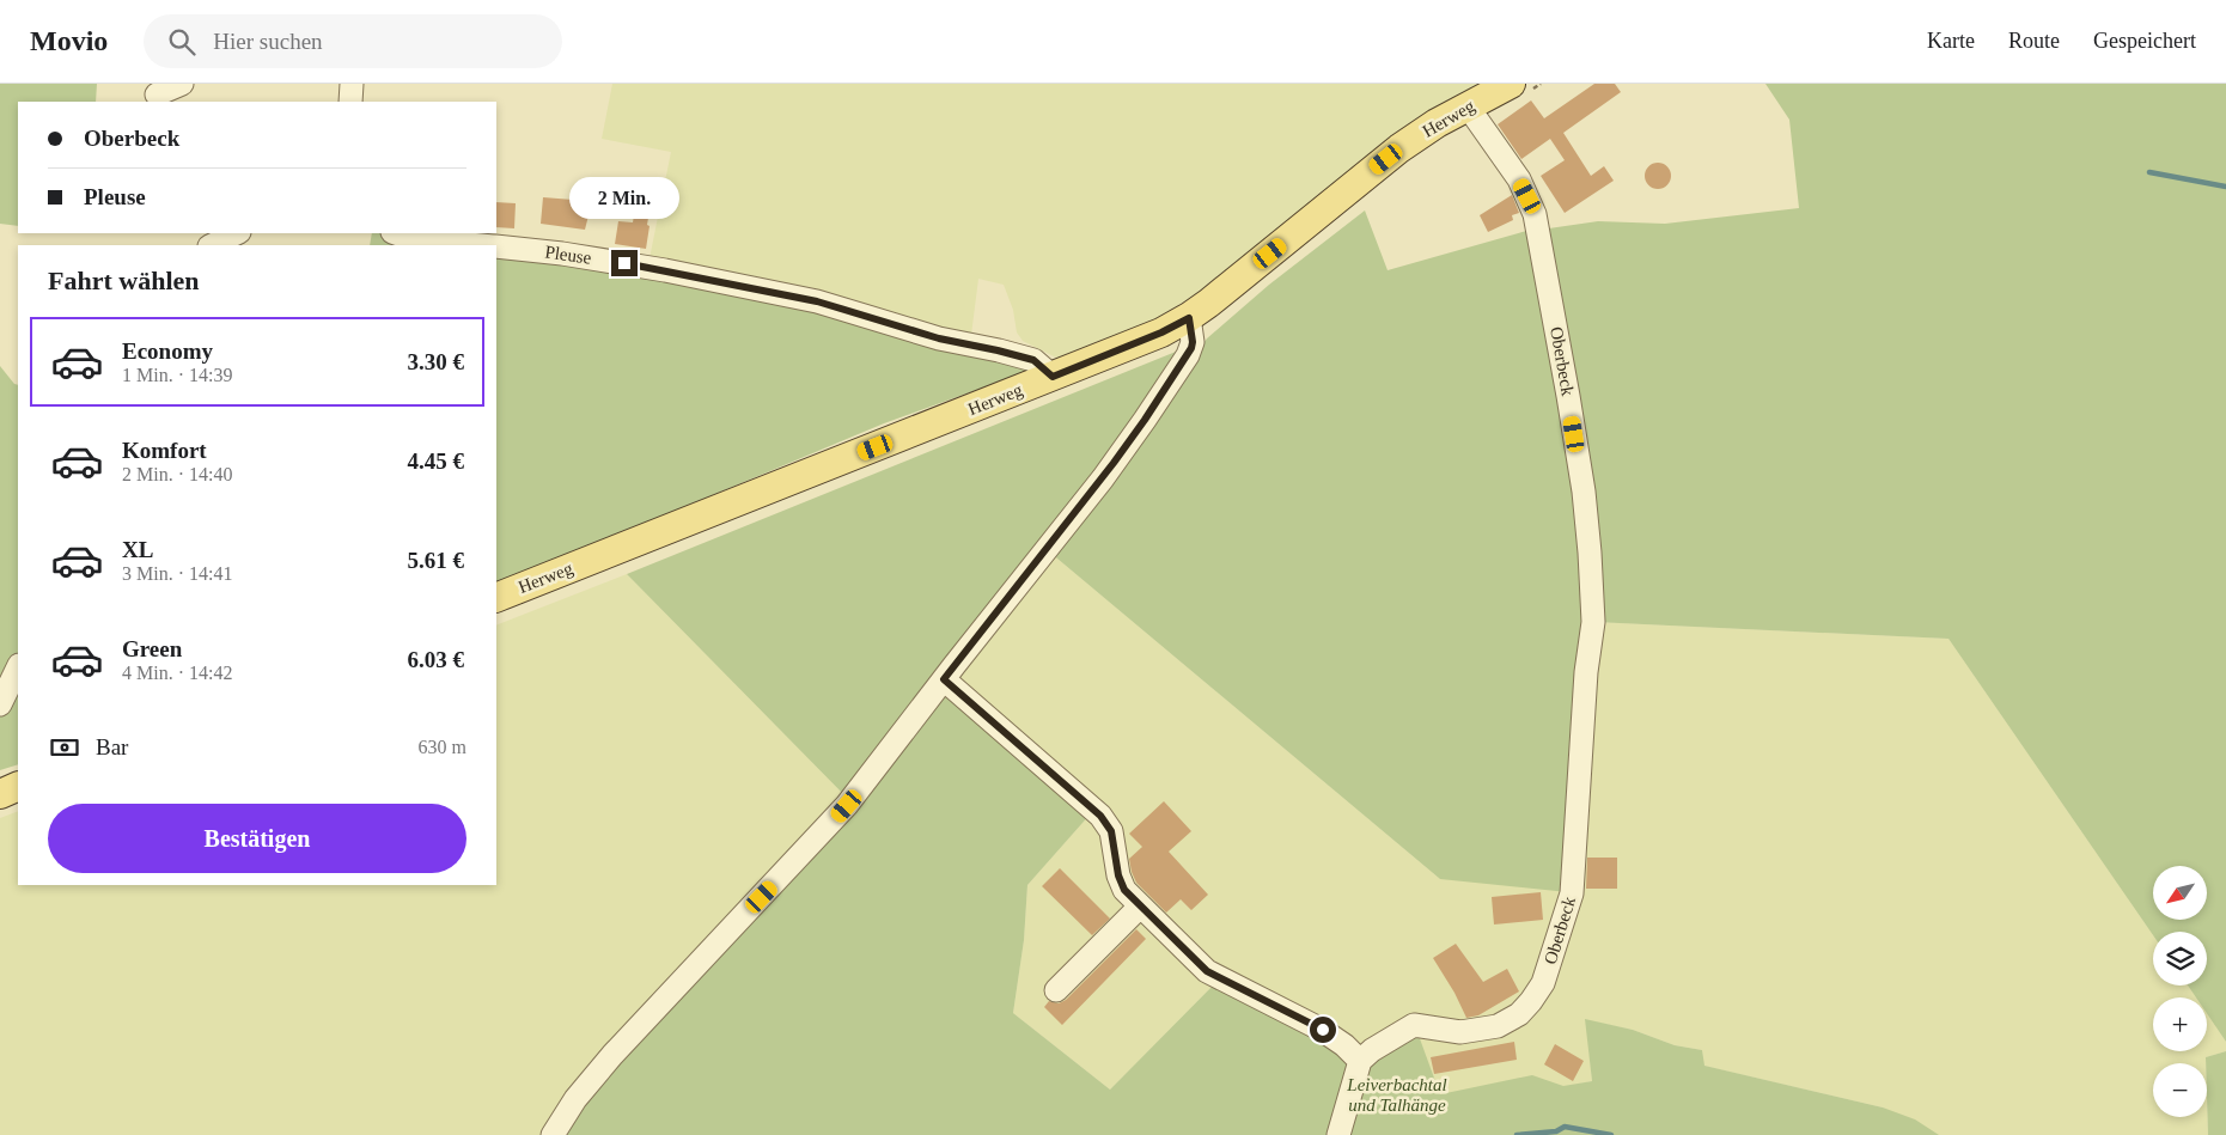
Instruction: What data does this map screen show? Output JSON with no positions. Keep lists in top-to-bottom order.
{
  "streets": {
    "main road": ["Herweg"],
    "street": ["Pleuse", "Oberbeck"]
  },
  "crossings": [
    ["Herweg", "Pleuse"],
    ["Herweg", "Oberbeck"]
  ],
  "parks": ["Leiverbachtal und Talhänge"],
  "north": "bottom left",
  "page": {
    "header": "Movio",
    "search": "Hier suchen",
    "nav": ["Karte", "Route", "Gespeichert"],
    "banner": ["Oberbeck", "Pleuse"],
    "bubble": "2 Min.",
    "heading": "Fahrt wählen",
    "list": [
      {
        "name": "Economy",
        "note": "1 Min. · 14:39",
        "value": "3.30 €"
      },
      {
        "name": "Komfort",
        "note": "2 Min. · 14:40",
        "value": "4.45 €"
      },
      {
        "name": "XL",
        "note": "3 Min. · 14:41",
        "value": "5.61 €"
      },
      {
        "name": "Green",
        "note": "4 Min. · 14:42",
        "value": "6.03 €"
      }
    ],
    "pay": ["Bar", "630 m"],
    "buttons": "Bestätigen",
    "map_buttons": ["+", "−"]
  }
}
